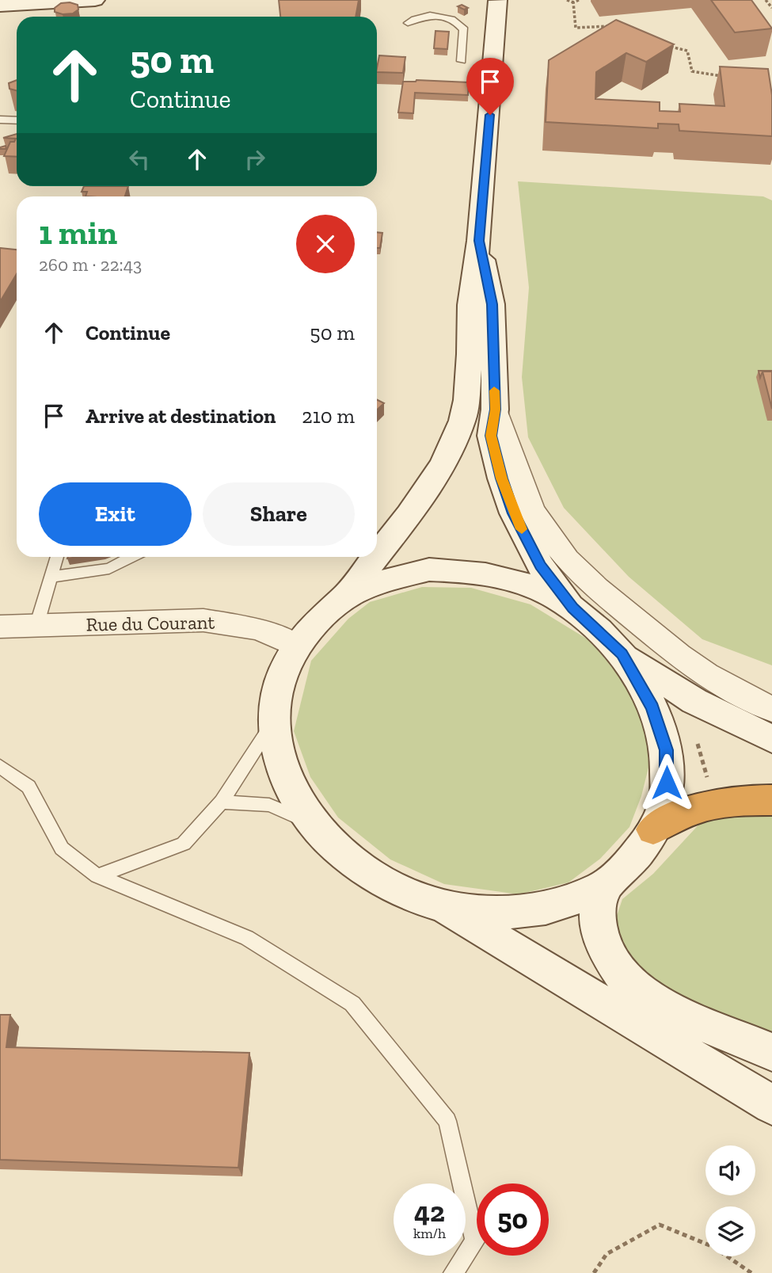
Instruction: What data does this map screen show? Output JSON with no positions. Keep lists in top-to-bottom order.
{
  "streets": {
    "street": ["Rue du Courant"]
  },
  "page": {
    "turn": ["50 m", "Continue"],
    "heading": ["1 min", "260 m · 22:43"],
    "list": [
      {
        "name": "Continue",
        "value": "50 m"
      },
      {
        "name": "Arrive at destination",
        "value": "210 m"
      }
    ],
    "buttons": ["Exit", "Share"],
    "speed": "42 km/h",
    "limit": "50"
  }
}
